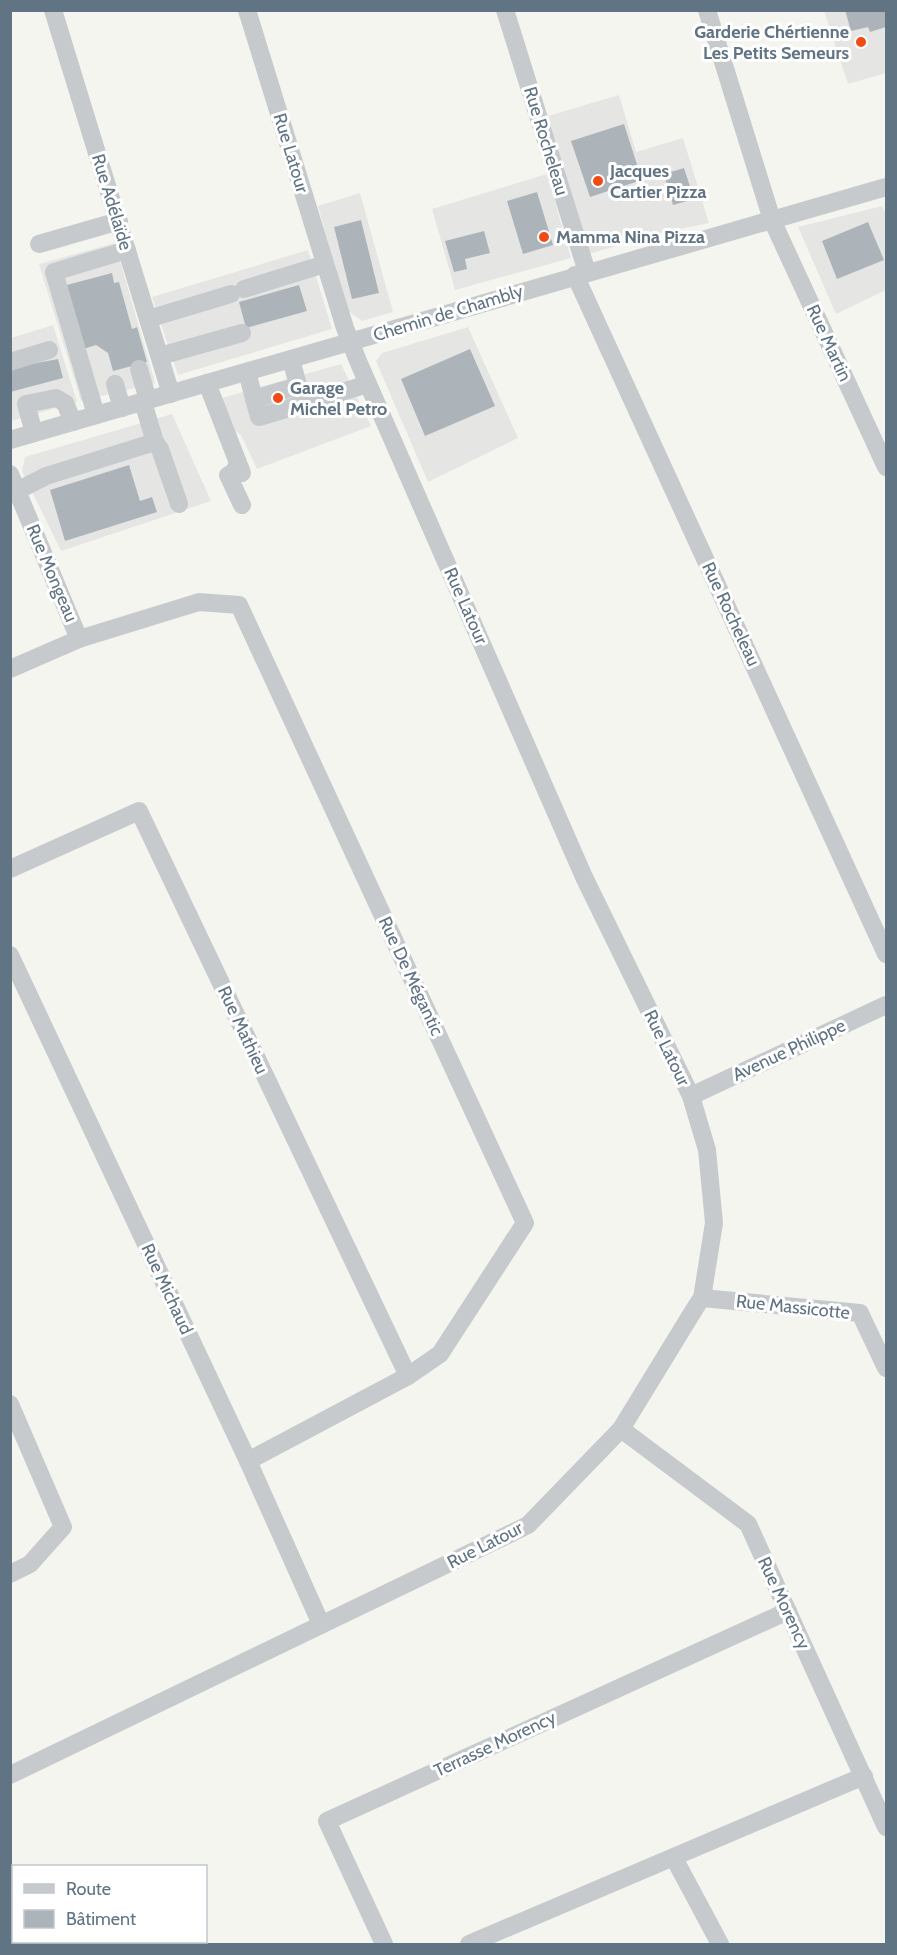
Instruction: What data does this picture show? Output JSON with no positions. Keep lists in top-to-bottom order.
{
  "streets": {
    "street": [
      "Rue Rocheleau",
      "Rue Latour",
      "Rue Adélaïde",
      "Chemin de Chambly",
      "Rue Martin",
      "Rue Mongeau",
      "Rue De Mégantic",
      "Rue Mathieu",
      "Avenue Philippe",
      "Rue Michaud",
      "Rue Massicotte",
      "Rue Morency",
      "Terrasse Morency"
    ]
  },
  "crossings": [
    ["Rue Rocheleau", "Chemin de Chambly"],
    ["Rue Latour", "Chemin de Chambly"],
    ["Rue Latour", "Avenue Philippe"],
    ["Rue Latour", "Rue Michaud"],
    ["Rue Latour", "Rue Massicotte"],
    ["Rue Latour", "Rue Morency"],
    ["Rue Adélaïde", "Chemin de Chambly"],
    ["Chemin de Chambly", "Rue Martin"],
    ["Rue Mongeau", "Rue De Mégantic"],
    ["Rue De Mégantic", "Rue Mathieu"],
    ["Rue De Mégantic", "Rue Michaud"],
    ["Rue Morency", "Terrasse Morency"]
  ],
  "places": [
    "Garderie Chértienne Les Petits Semeurs",
    "Jacques Cartier Pizza",
    "Mamma Nina Pizza",
    "Garage Michel Petro"
  ],
  "legend": ["Route", "Bâtiment"]
}
